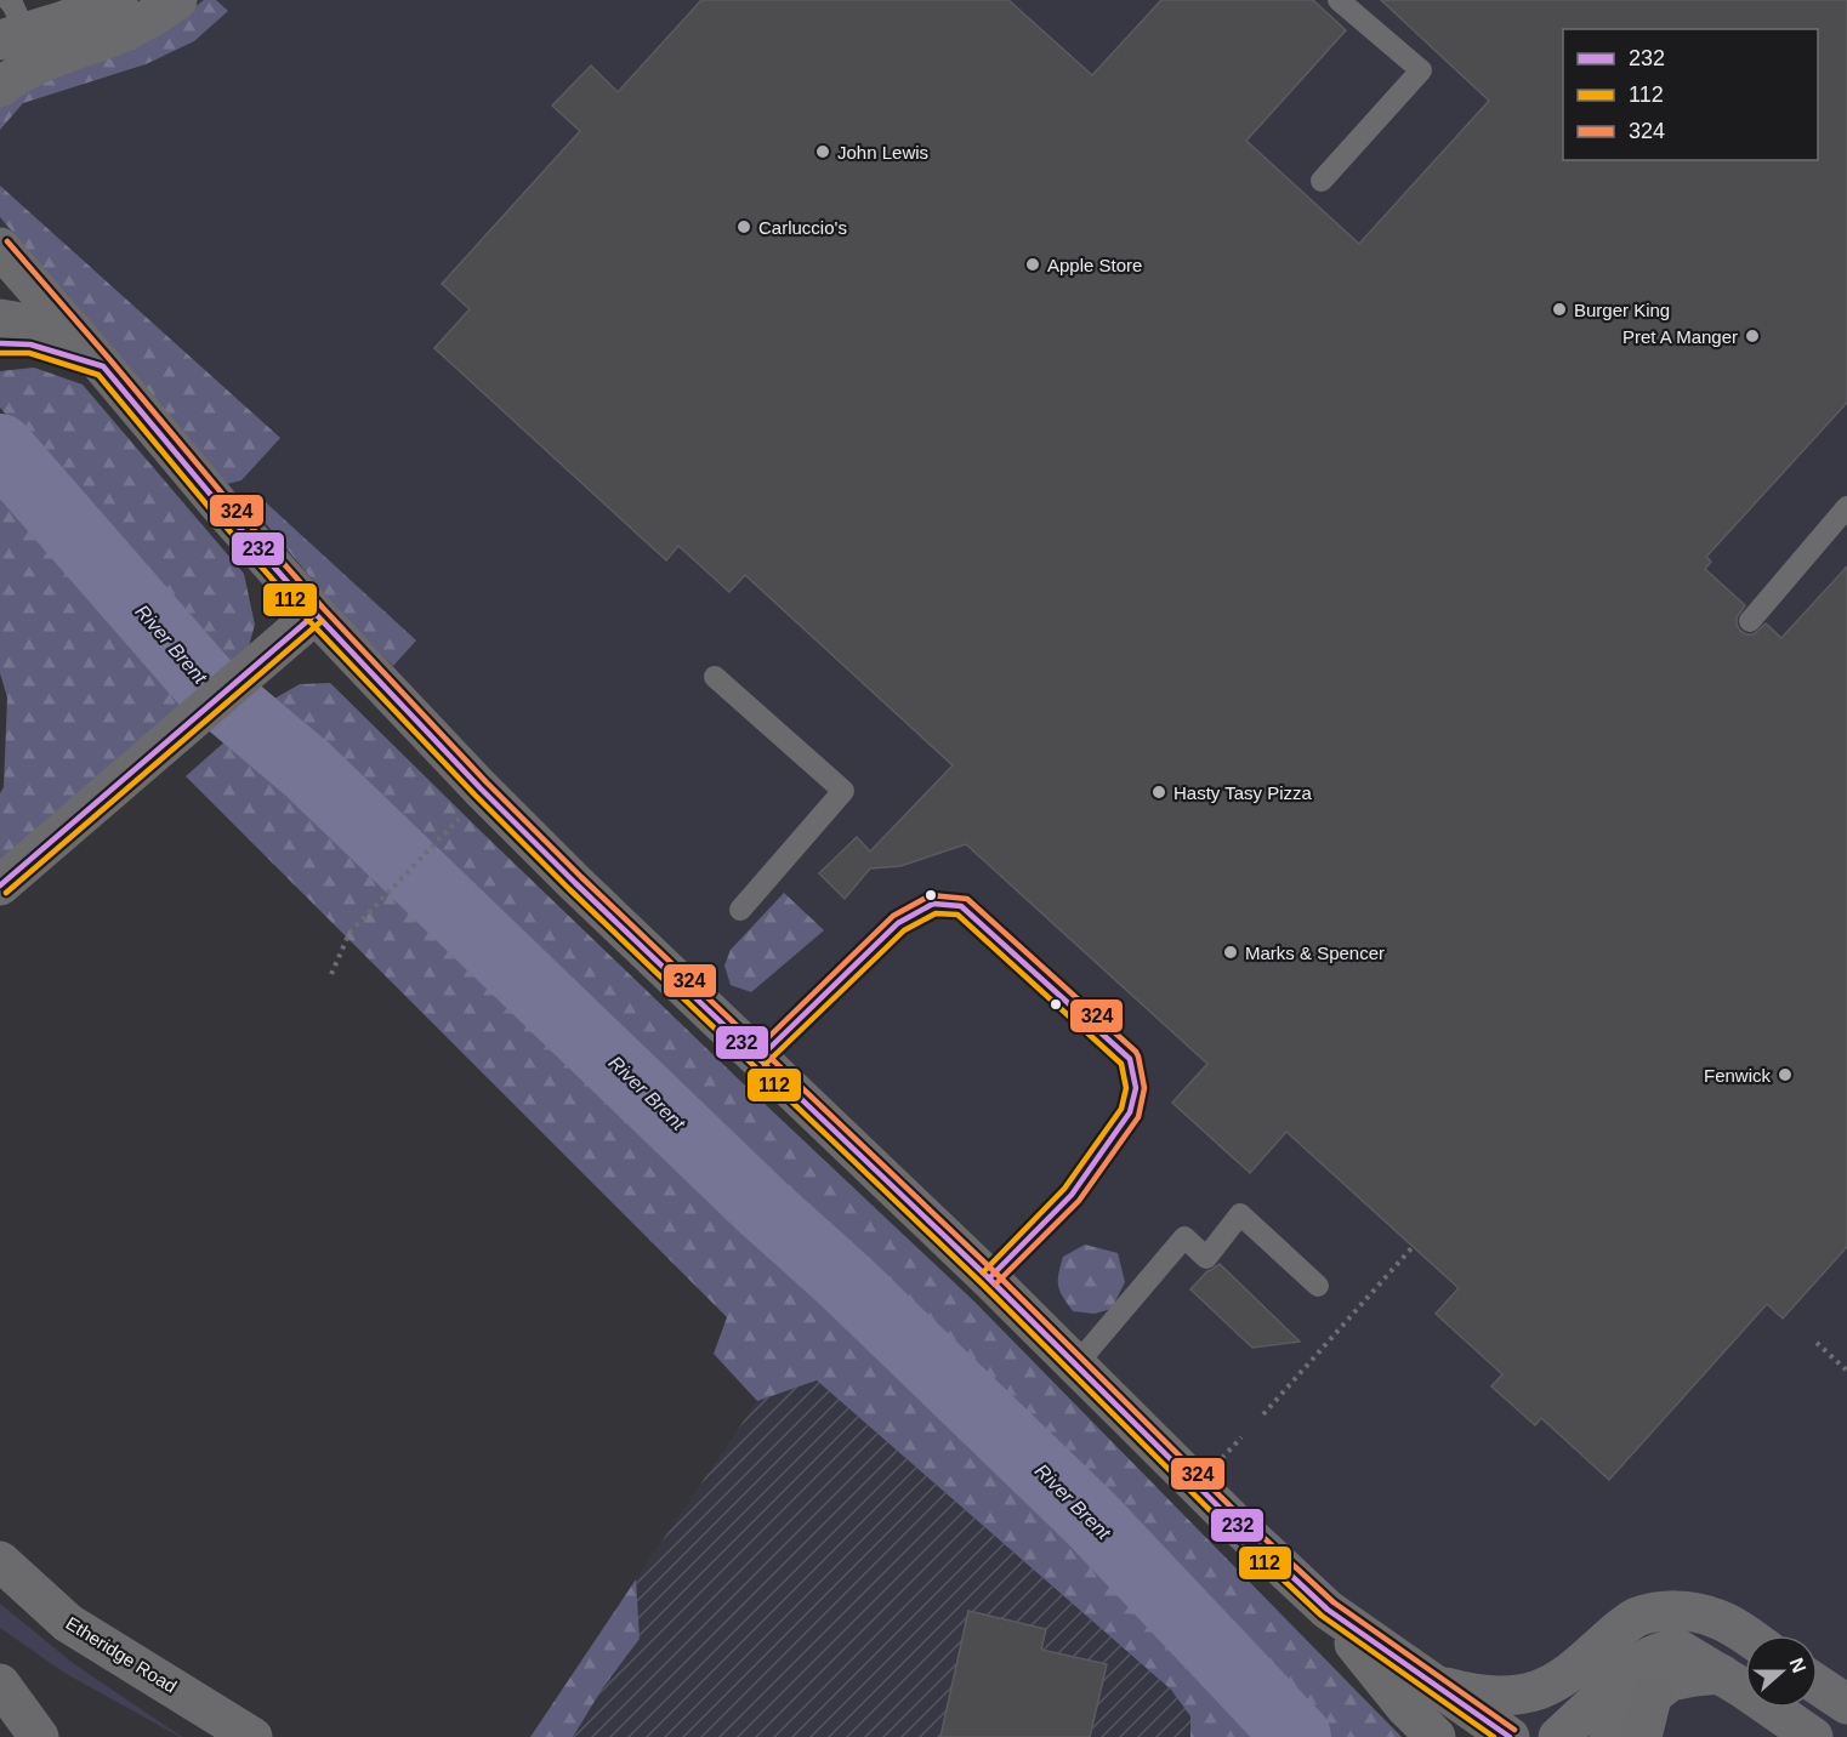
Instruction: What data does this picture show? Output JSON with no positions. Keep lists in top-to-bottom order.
{
  "streets": {
    "street": ["Etheridge Road"]
  },
  "water": ["River Brent"],
  "places": [
    "John Lewis",
    "Carluccio's",
    "Apple Store",
    "Burger King",
    "Pret A Manger",
    "Hasty Tasy Pizza",
    "Marks & Spencer",
    "Fenwick"
  ],
  "lines": ["transit line 324", "transit line 232", "transit line 112"],
  "legend": ["232", "112", "324"],
  "north": "right"
}
